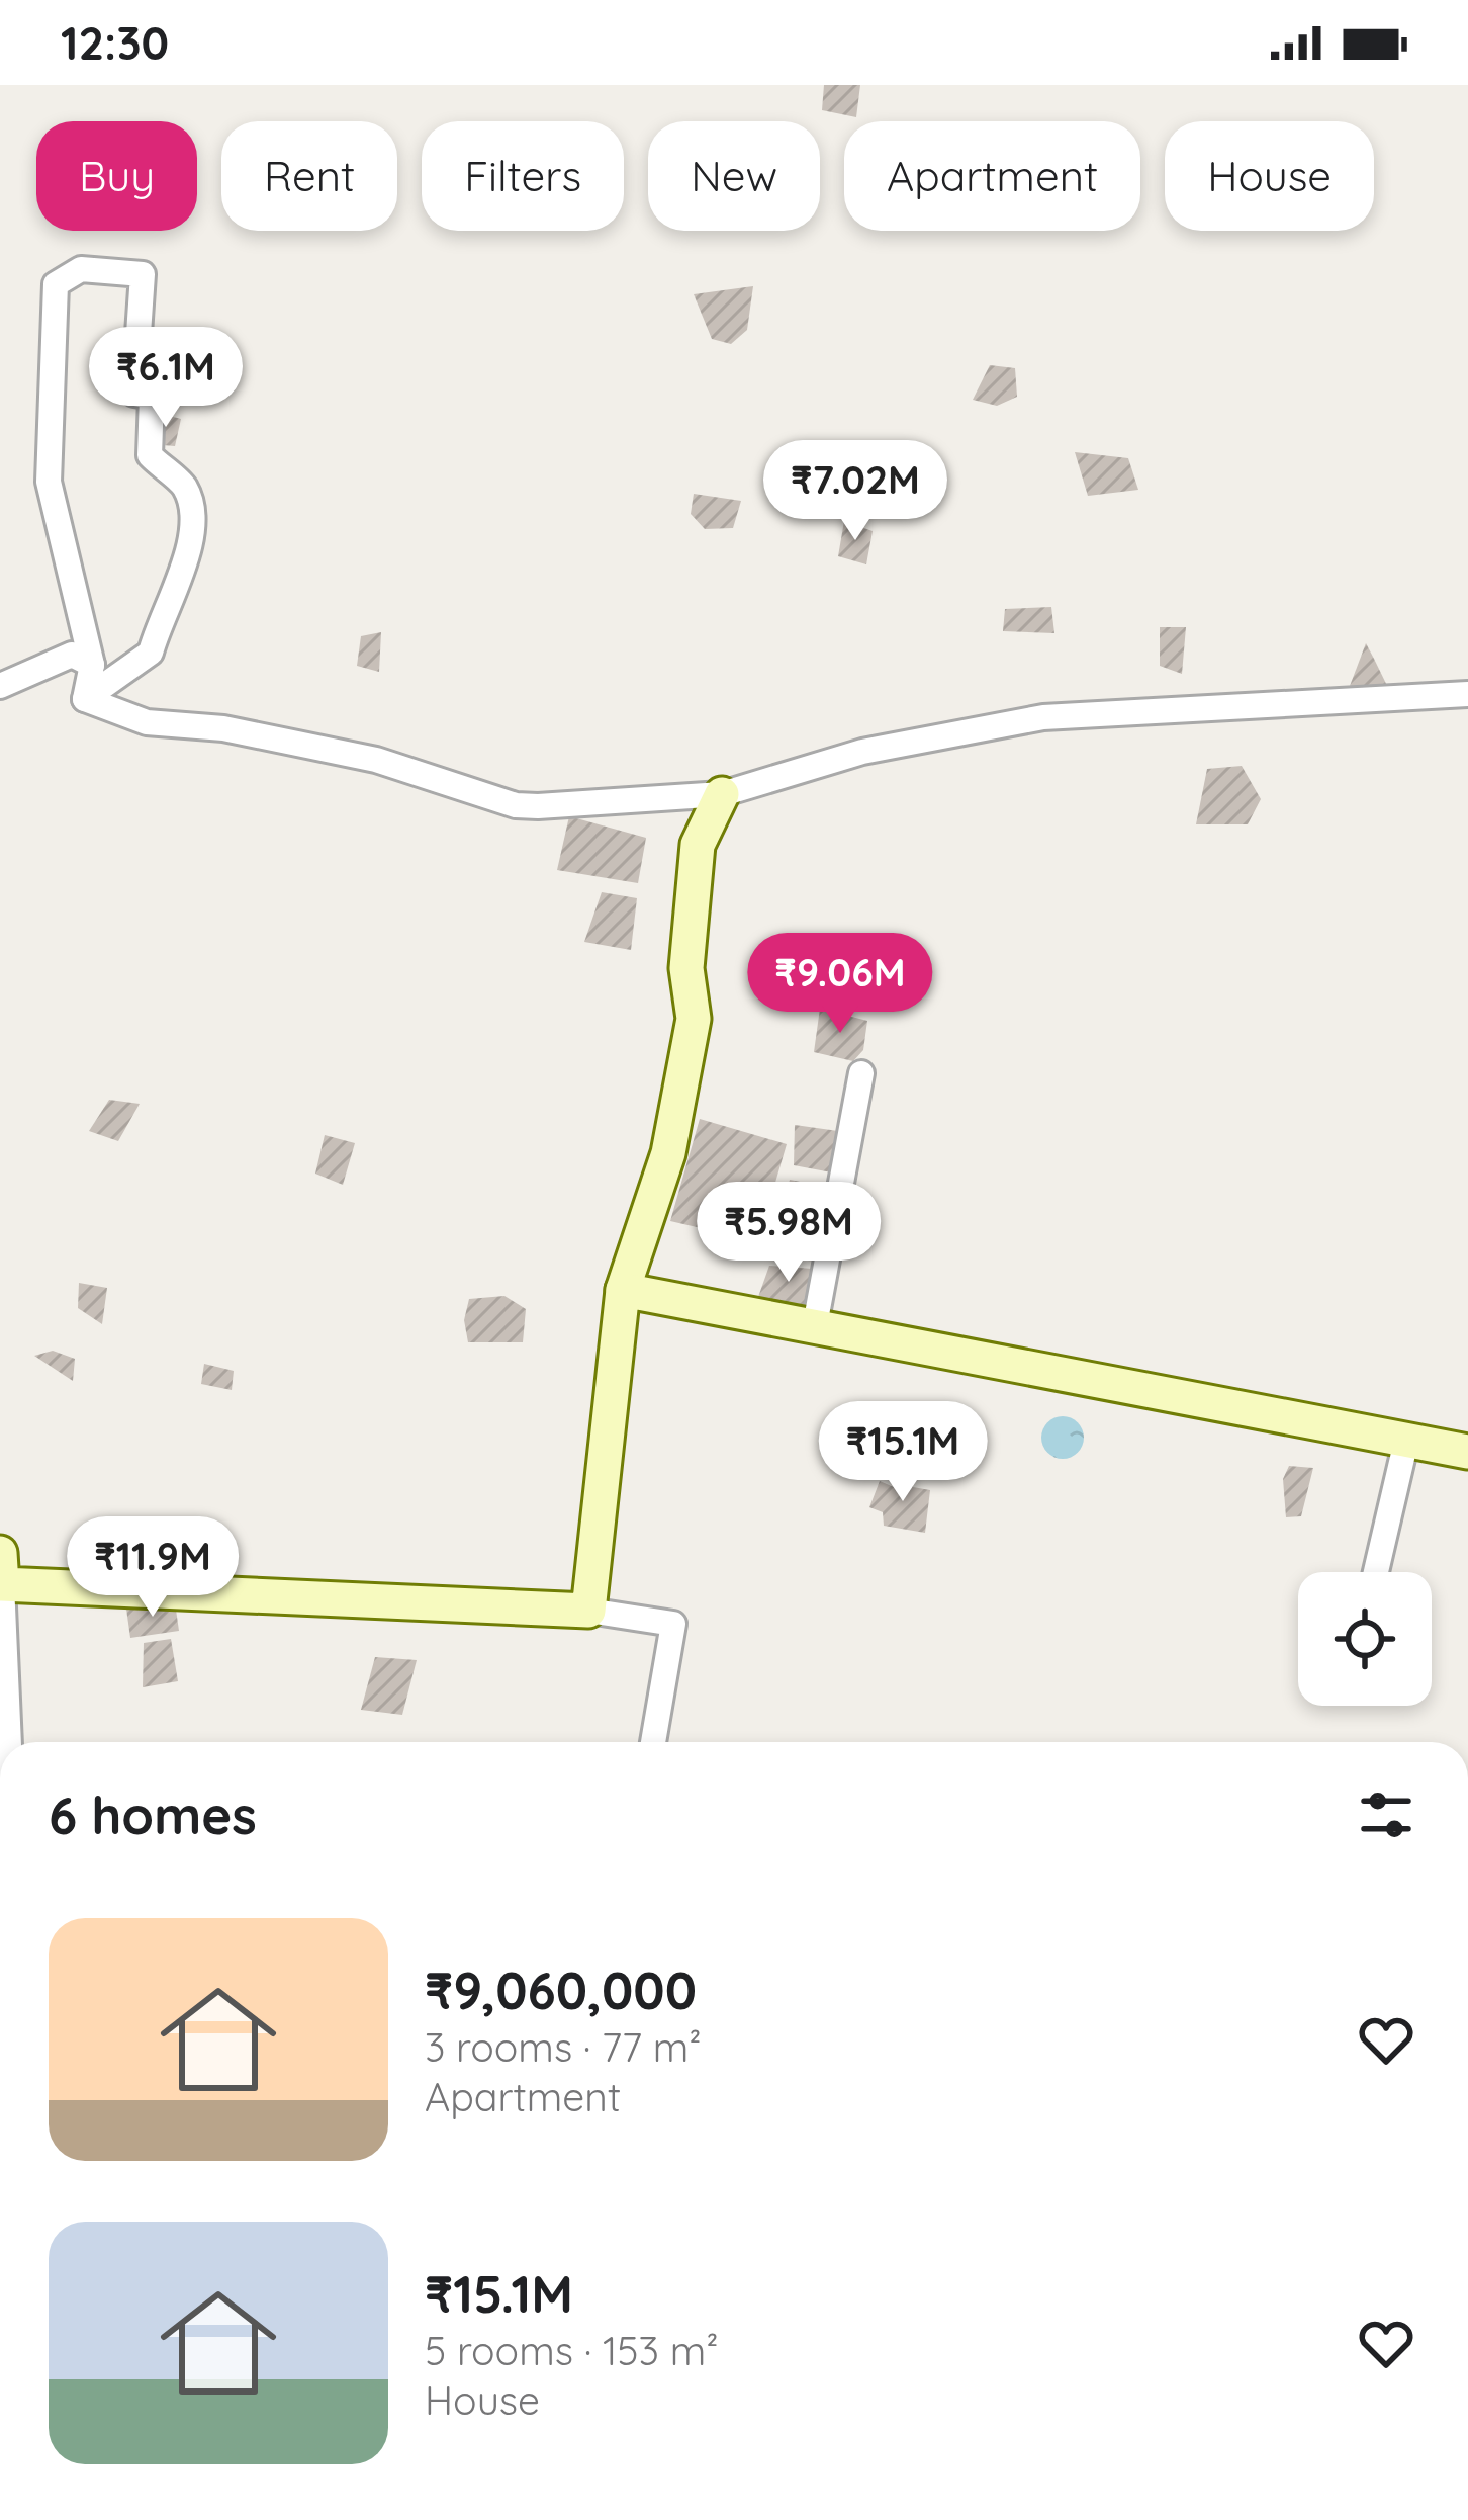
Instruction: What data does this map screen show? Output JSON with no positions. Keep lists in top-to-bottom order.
{
  "page": {
    "status": "12:30",
    "chip": [
      "Buy",
      "Rent",
      "Filters",
      "New",
      "Apartment",
      "House"
    ],
    "price": [
      "₹6.1M",
      "₹7.02M",
      "₹9.06M",
      "₹5.98M",
      "₹15.1M",
      "₹11.9M"
    ],
    "heading": "6 homes",
    "list": [
      {
        "name": "₹9,060,000",
        "note": "3 rooms · 77 m² · Apartment"
      },
      {
        "name": "₹15.1M",
        "note": "5 rooms · 153 m² · House"
      }
    ]
  }
}
